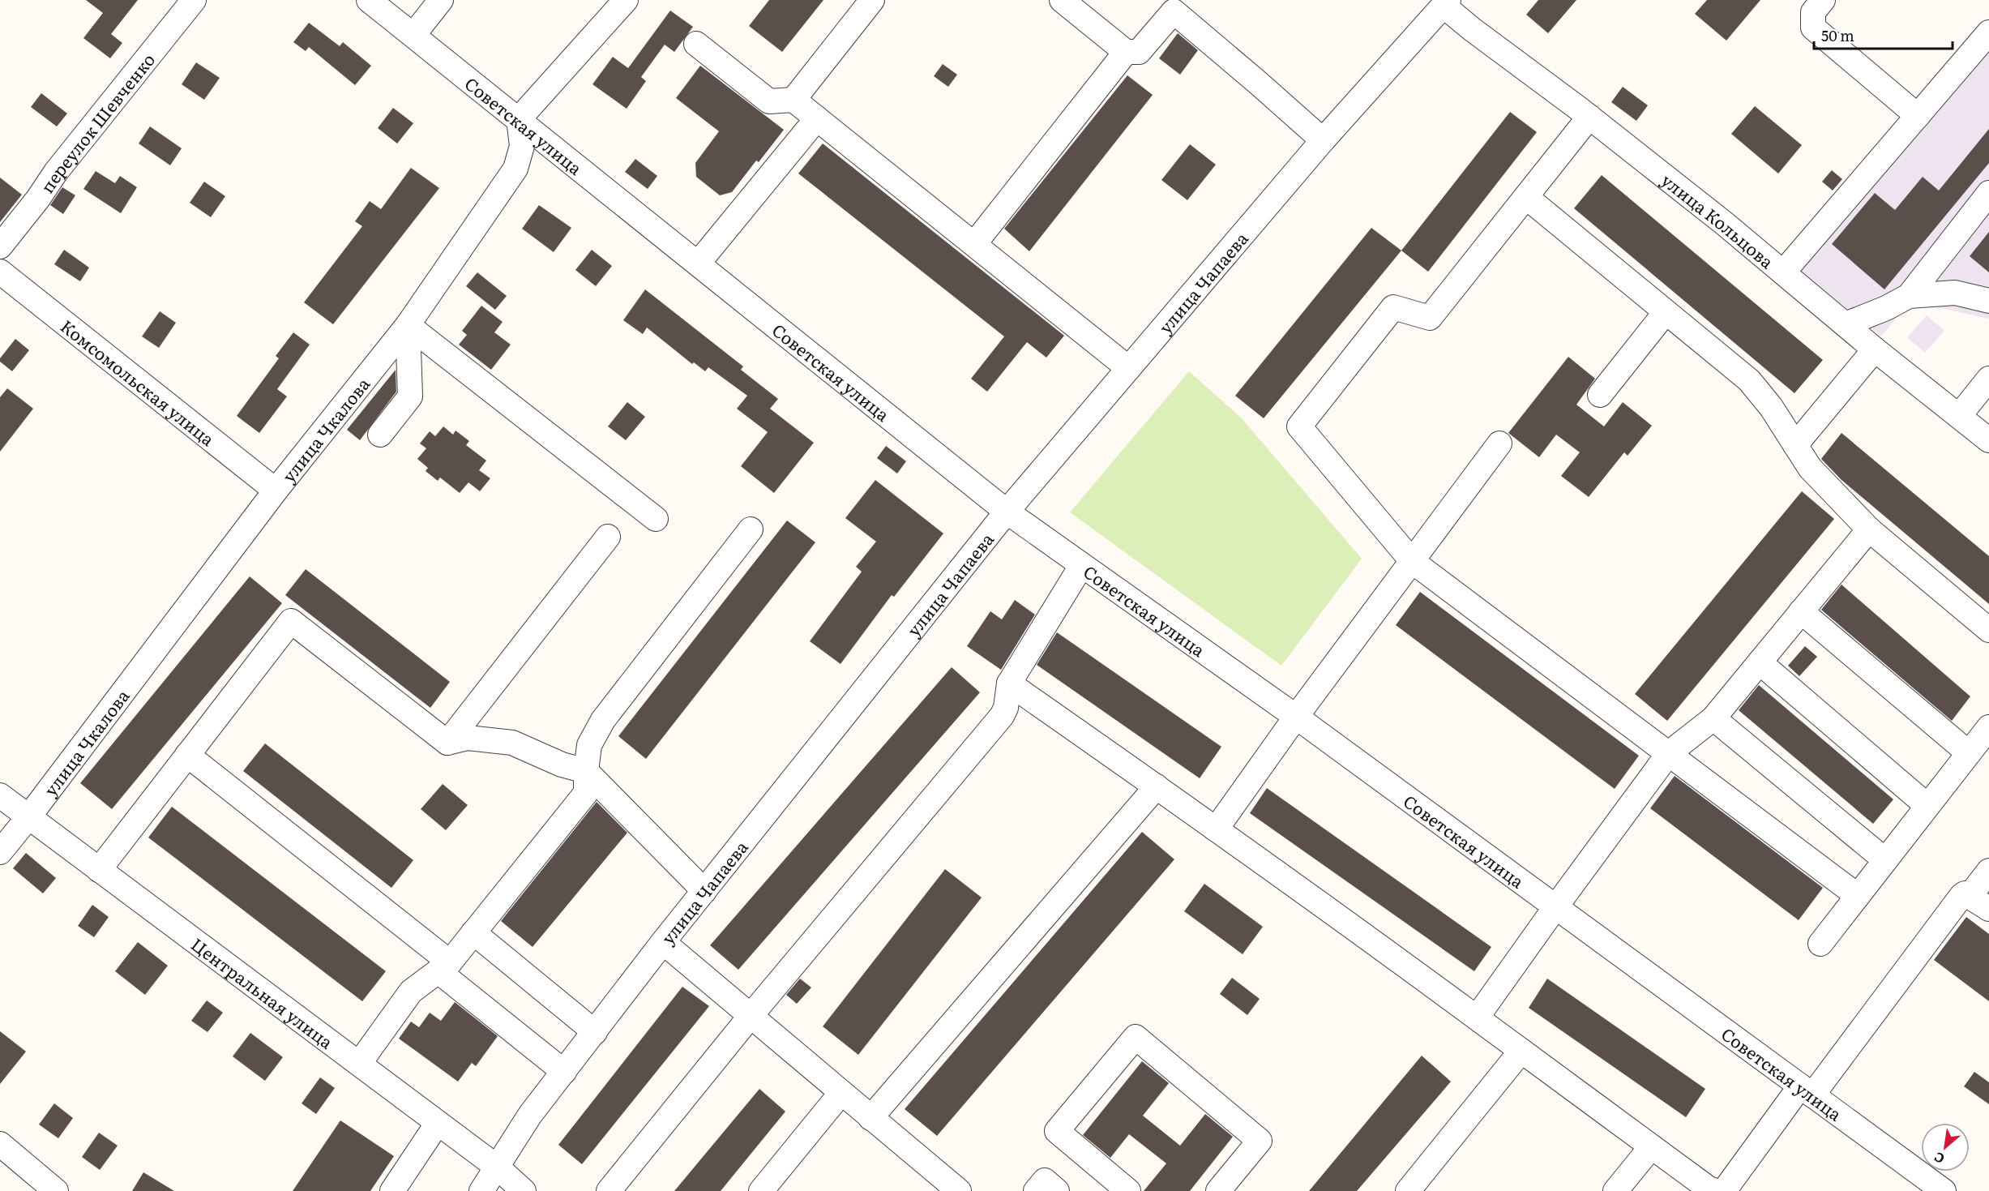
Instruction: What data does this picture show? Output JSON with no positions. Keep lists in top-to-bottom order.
{
  "streets": {
    "street": [
      "переулок Шевченко",
      "Советская улица",
      "улица Кольцова",
      "улица Чапаева",
      "Комсомольская улица",
      "улица Чкалова",
      "Центральная улица"
    ]
  },
  "crossings": [
    ["Советская улица", "улица Чапаева"],
    ["Советская улица", "улица Чкалова"],
    ["улица Кольцова", "улица Чапаева"],
    ["улица Чапаева", "Центральная улица"],
    ["Комсомольская улица", "улица Чкалова"],
    ["улица Чкалова", "Центральная улица"]
  ],
  "scale_bar": "50 m",
  "north": "bottom left"
}
